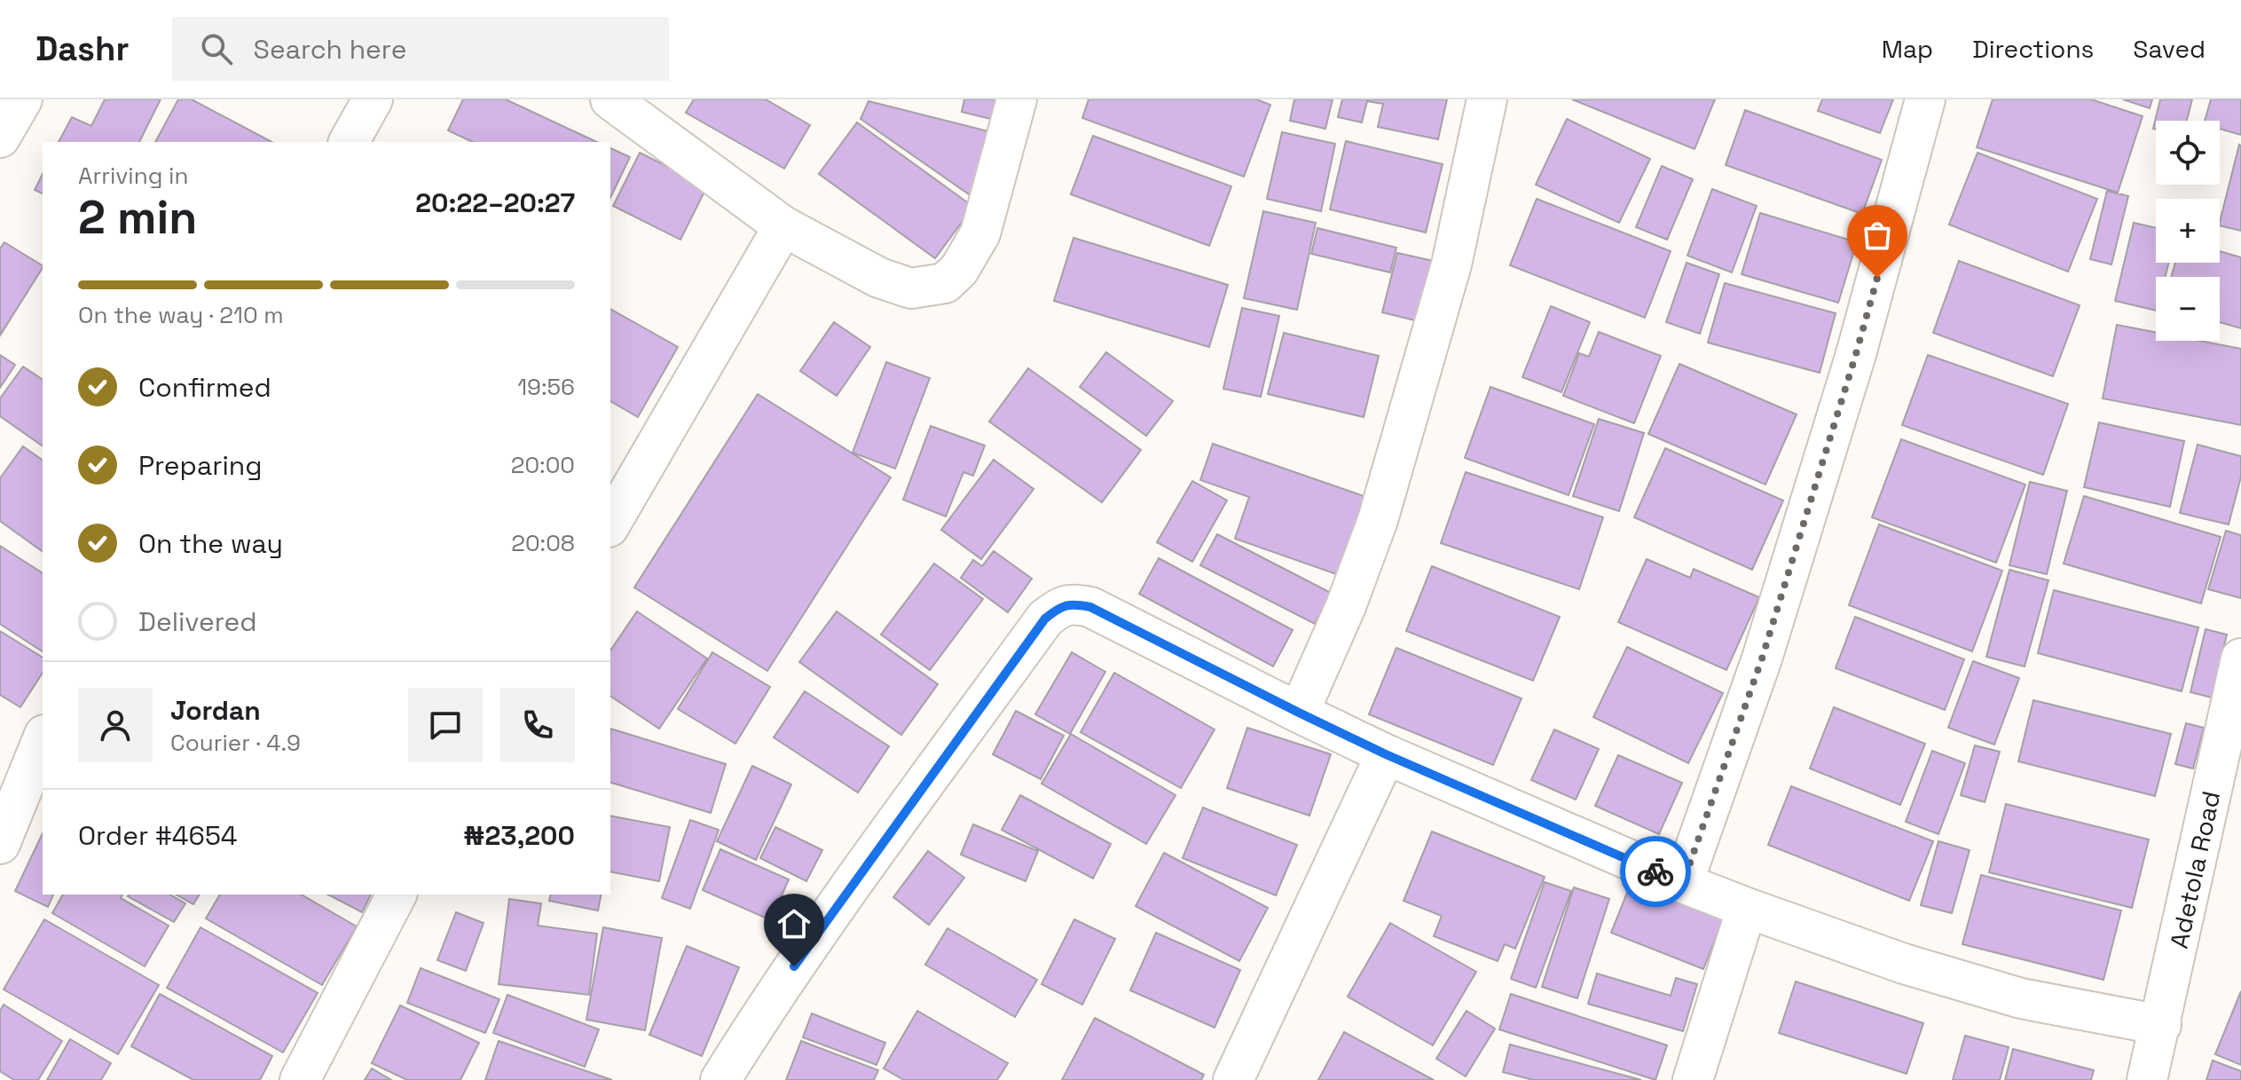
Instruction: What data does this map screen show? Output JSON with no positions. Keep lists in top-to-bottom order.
{
  "streets": {
    "street": ["Adetola Road"]
  },
  "page": {
    "header": "Dashr",
    "search": "Search here",
    "nav": ["Map", "Directions", "Saved"],
    "map_buttons": ["+", "−"],
    "heading": ["2 min", "Arriving in", "20:22–20:27"],
    "panel": [
      "Jordan",
      "Courier · 4.9",
      "Order #4654",
      "₦23,200"
    ],
    "bar": "On the way · 210 m",
    "list": [
      ["Confirmed", "19:56"],
      ["Preparing", "20:00"],
      ["On the way", "20:08"],
      "Delivered"
    ]
  }
}
